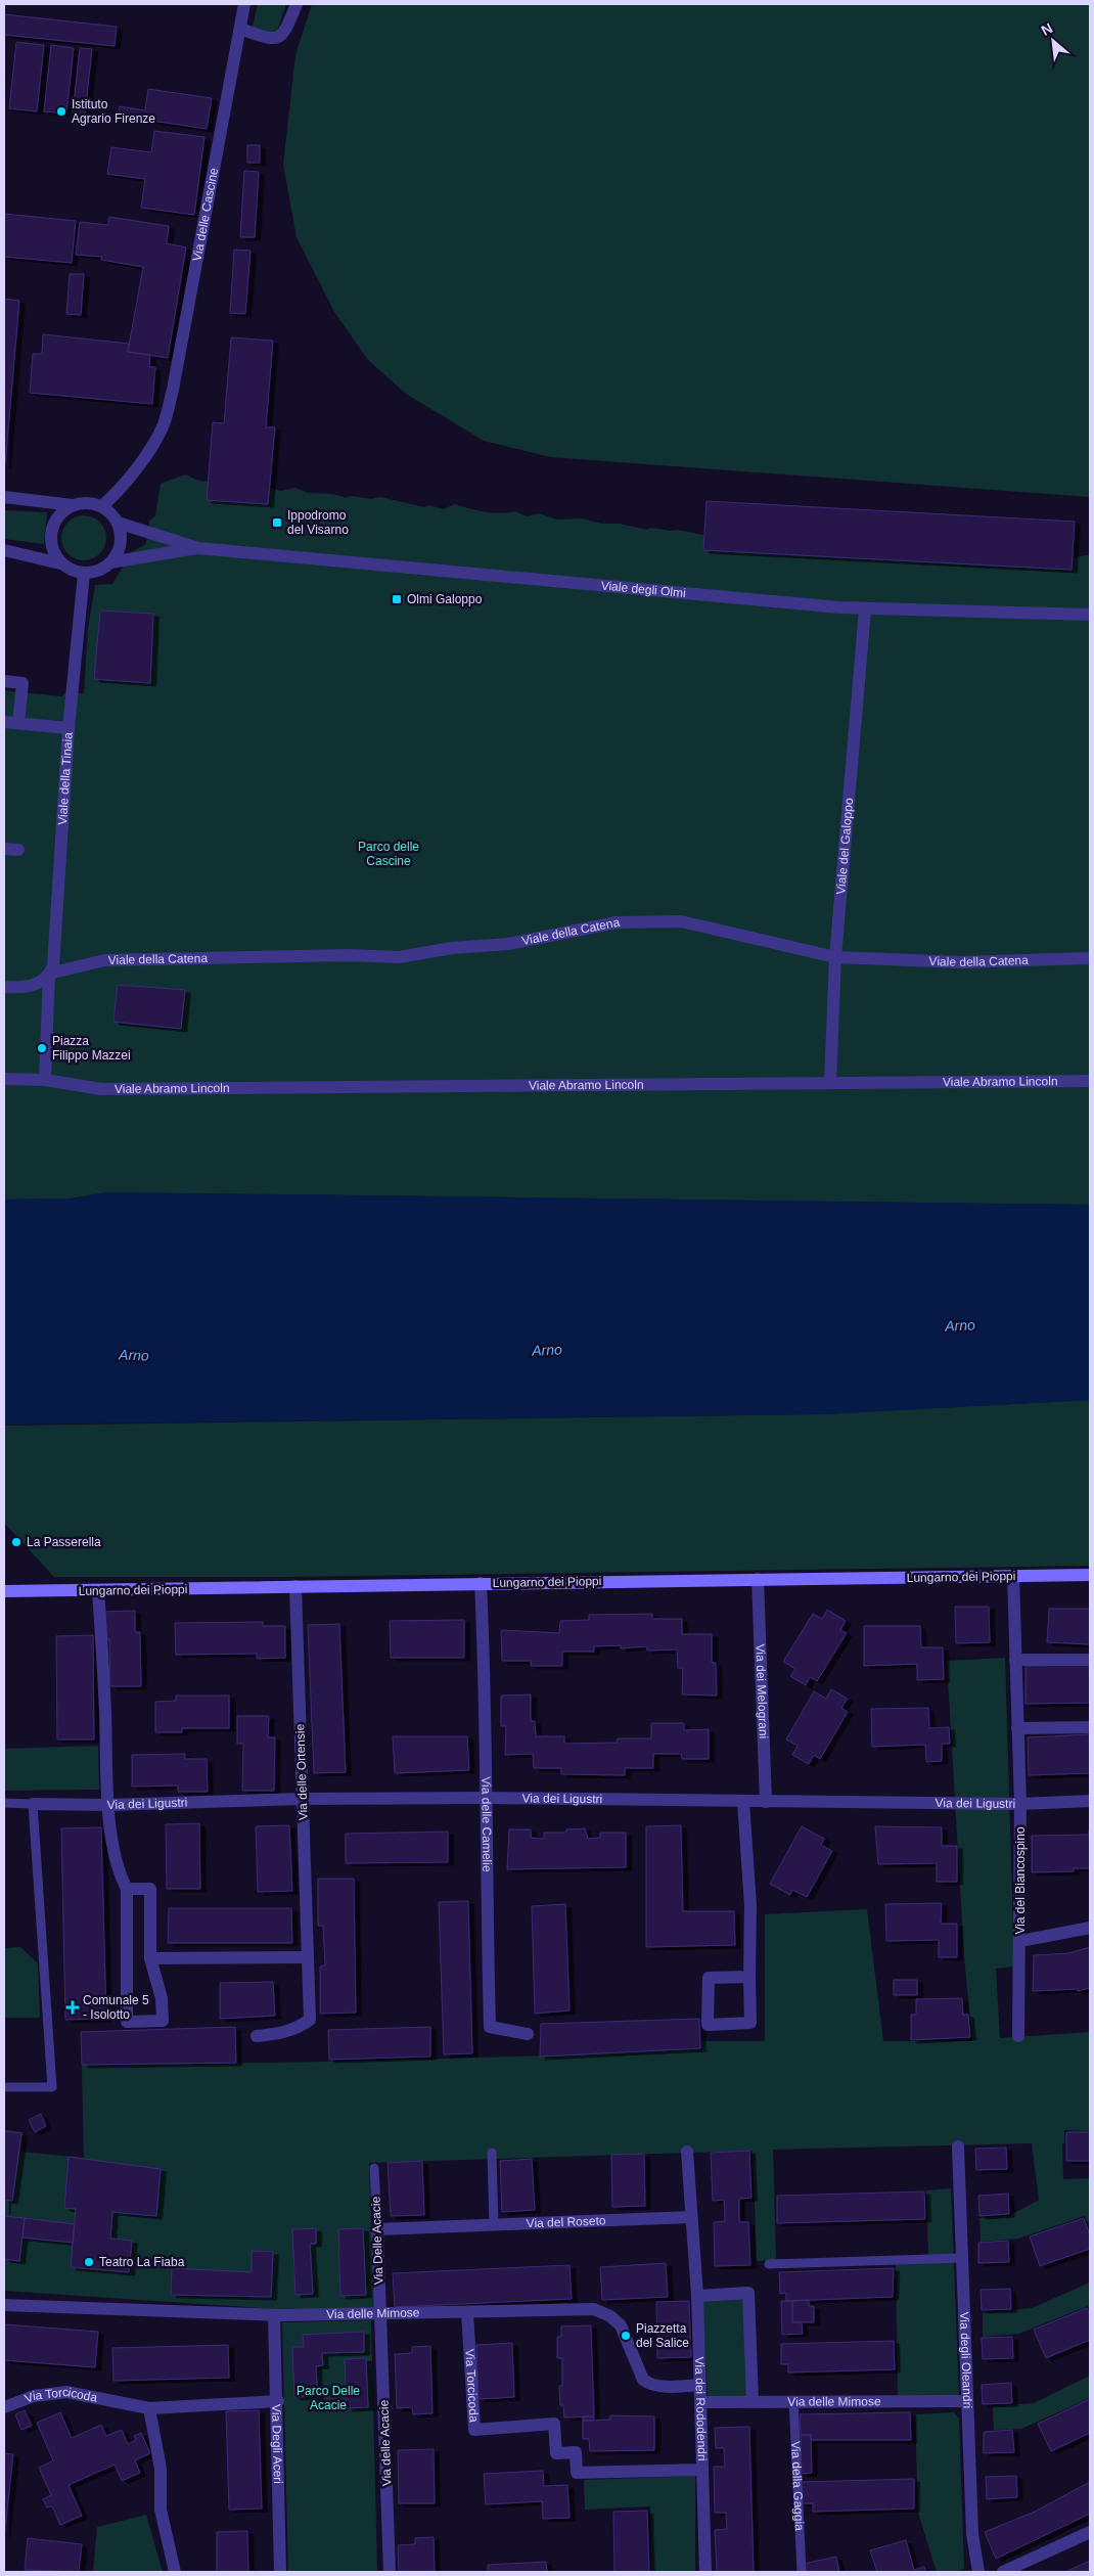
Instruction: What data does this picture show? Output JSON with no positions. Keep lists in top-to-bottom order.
{
  "streets": {
    "street": [
      "Via delle Cascine",
      "Viale degli Olmi",
      "Viale della Tinaia",
      "Viale del Galoppo",
      "Viale della Catena",
      "Viale Abramo Lincoln",
      "Lungarno dei Pioppi",
      "Via dei Melograni",
      "Via delle Ortensie",
      "Via dei Ligustri",
      "Via delle Camelie",
      "Via del Biancospino",
      "Via del Roseto",
      "Via Delle Acacie",
      "Via delle Mimose",
      "Via degli Oleandri",
      "Via Torcicoda",
      "Via dei Rododendri",
      "Via delle Acacie",
      "Via Degli Aceri"
    ],
    "lane": ["Via della Gaggia"]
  },
  "crossings": [
    ["Via delle Cascine", "Viale degli Olmi"],
    ["Via delle Cascine", "Viale della Tinaia"],
    ["Viale degli Olmi", "Viale della Tinaia"],
    ["Viale degli Olmi", "Viale del Galoppo"],
    ["Viale della Tinaia", "Viale della Catena"],
    ["Viale del Galoppo", "Viale della Catena"],
    ["Viale del Galoppo", "Viale Abramo Lincoln"],
    ["Lungarno dei Pioppi", "Via dei Melograni"],
    ["Lungarno dei Pioppi", "Via delle Ortensie"],
    ["Lungarno dei Pioppi", "Via delle Camelie"],
    ["Lungarno dei Pioppi", "Via del Biancospino"],
    ["Via dei Melograni", "Via dei Ligustri"],
    ["Via delle Ortensie", "Via dei Ligustri"],
    ["Via dei Ligustri", "Via delle Camelie"],
    ["Via dei Ligustri", "Via del Biancospino"],
    ["Via del Roseto", "Via Delle Acacie"],
    ["Via del Roseto", "Via dei Rododendri"],
    ["Via Delle Acacie", "Via delle Mimose"],
    ["Via Delle Acacie", "Via delle Acacie"],
    ["Via delle Mimose", "Via degli Oleandri"],
    ["Via delle Mimose", "Via Torcicoda"],
    ["Via delle Mimose", "Via dei Rododendri"],
    ["Via delle Mimose", "Via delle Acacie"],
    ["Via delle Mimose", "Via Degli Aceri"],
    ["Via delle Mimose", "Via della Gaggia"],
    ["Via Torcicoda", "Via dei Rododendri"],
    ["Via Torcicoda", "Via Degli Aceri"]
  ],
  "water": ["Arno"],
  "parks": ["Parco delle Cascine", "Parco Delle Acacie"],
  "places": {
    "other": [
      "Istituto Agrario Firenze",
      "Piazza Filippo Mazzei",
      "La Passerella",
      "Teatro La Fiaba",
      "Piazzetta del Salice"
    ],
    "transit": ["Ippodromo del Visarno", "Olmi Galoppo"],
    "health": ["Comunale 5 - Isolotto"]
  },
  "north": "top left"
}
